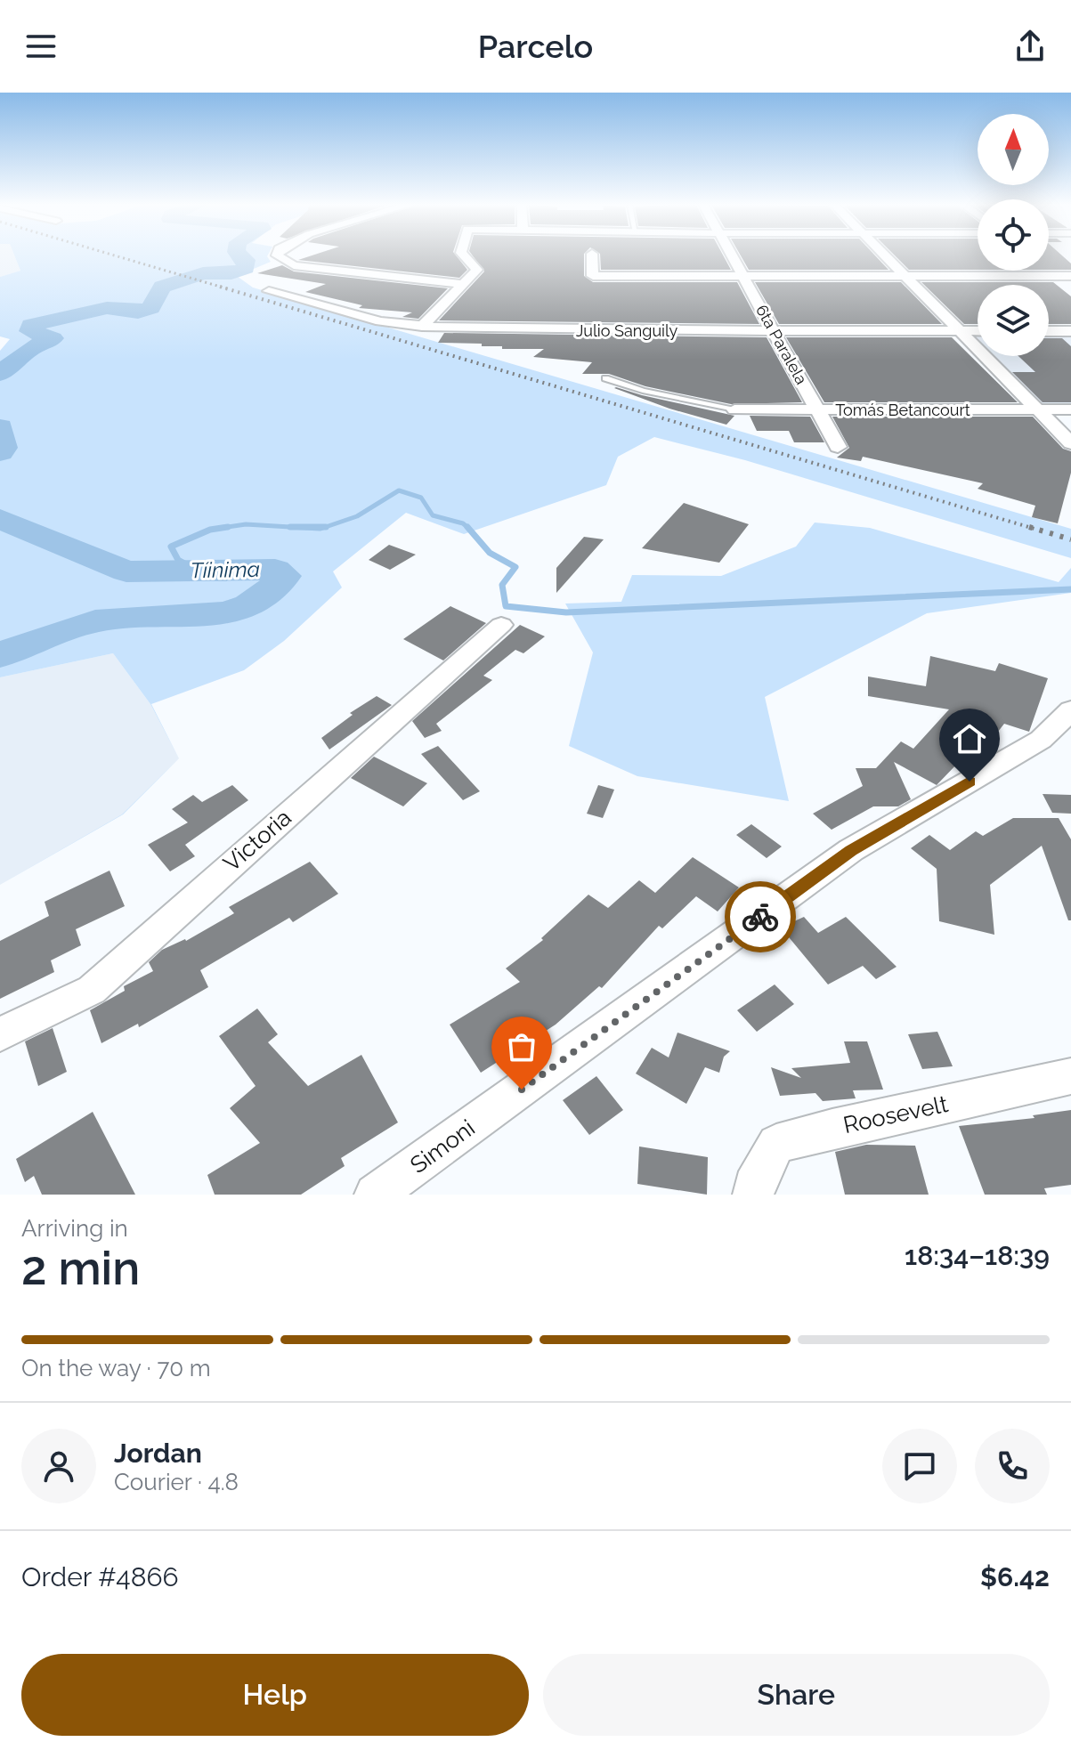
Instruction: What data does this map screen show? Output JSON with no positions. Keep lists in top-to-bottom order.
{
  "streets": {
    "street": [
      "Julio Sanguily",
      "6ta Paralela",
      "Tomás Betancourt",
      "Victoria",
      "Roosevelt",
      "Simoni"
    ]
  },
  "crossings": [
    ["Julio Sanguily", "6ta Paralela"],
    ["6ta Paralela", "Tomás Betancourt"]
  ],
  "water": ["Tíinima"],
  "north": "top",
  "page": {
    "header": "Parcelo",
    "heading": ["2 min", "Arriving in", "18:34–18:39"],
    "panel": [
      "Jordan",
      "Courier · 4.8",
      "Order #4866",
      "$6.42"
    ],
    "bar": "On the way · 70 m",
    "buttons": ["Help", "Share"]
  }
}
